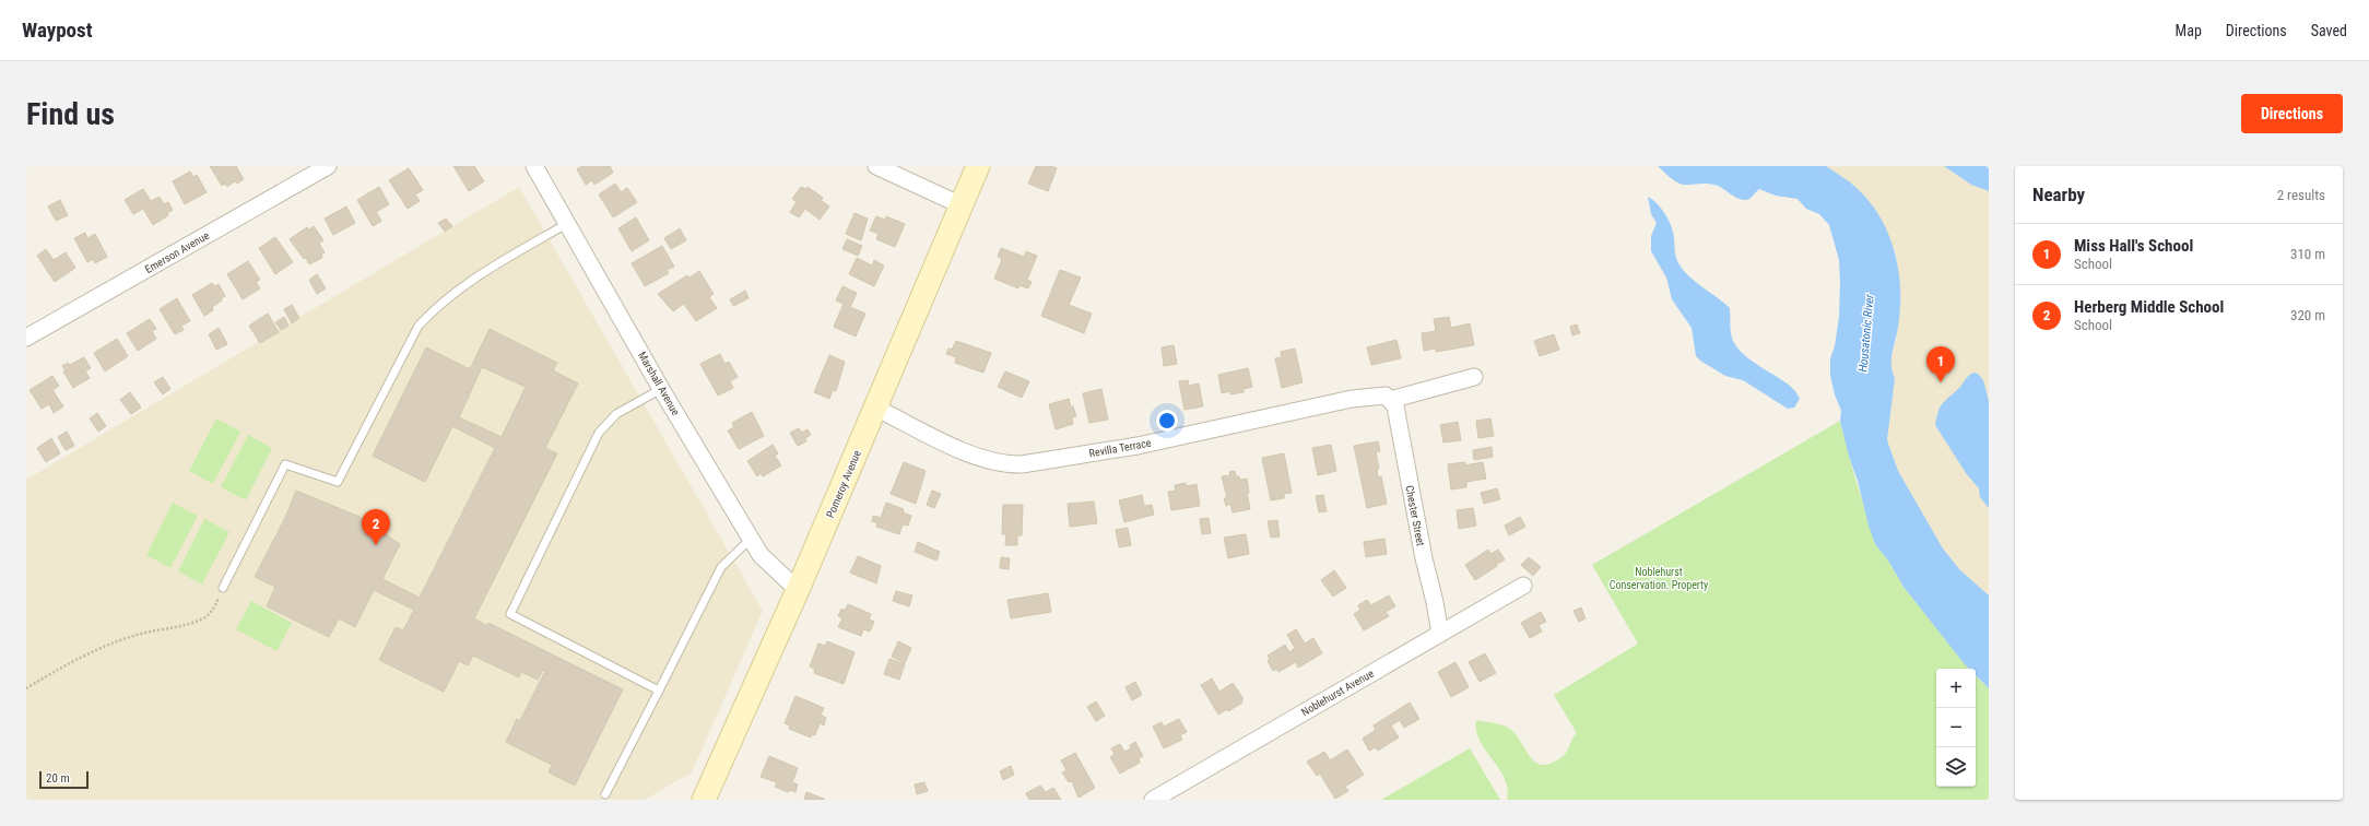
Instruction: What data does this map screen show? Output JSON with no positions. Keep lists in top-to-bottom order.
{
  "streets": {
    "street": [
      "Emerson Avenue",
      "Marshall Avenue",
      "Revilla Terrace",
      "Pomeroy Avenue",
      "Chester Street",
      "Noblehurst Avenue"
    ]
  },
  "crossings": [
    ["Marshall Avenue", "Pomeroy Avenue"],
    ["Revilla Terrace", "Pomeroy Avenue"],
    ["Revilla Terrace", "Chester Street"],
    ["Chester Street", "Noblehurst Avenue"]
  ],
  "water": ["Housatonic River"],
  "parks": ["Noblehurst Conservation. Property"],
  "scale_bar": "20 m",
  "page": {
    "header": "Waypost",
    "nav": ["Map", "Directions", "Saved"],
    "buttons": "Directions",
    "title": "Find us",
    "heading": ["Nearby", "2 results"],
    "list": [
      {
        "mark": "1",
        "name": "Miss Hall's School",
        "note": "School",
        "value": "310 m"
      },
      {
        "mark": "2",
        "name": "Herberg Middle School",
        "note": "School",
        "value": "320 m"
      }
    ],
    "pins": ["1", "2"],
    "map_buttons": ["+", "−"],
    "scale": "20 m"
  }
}
